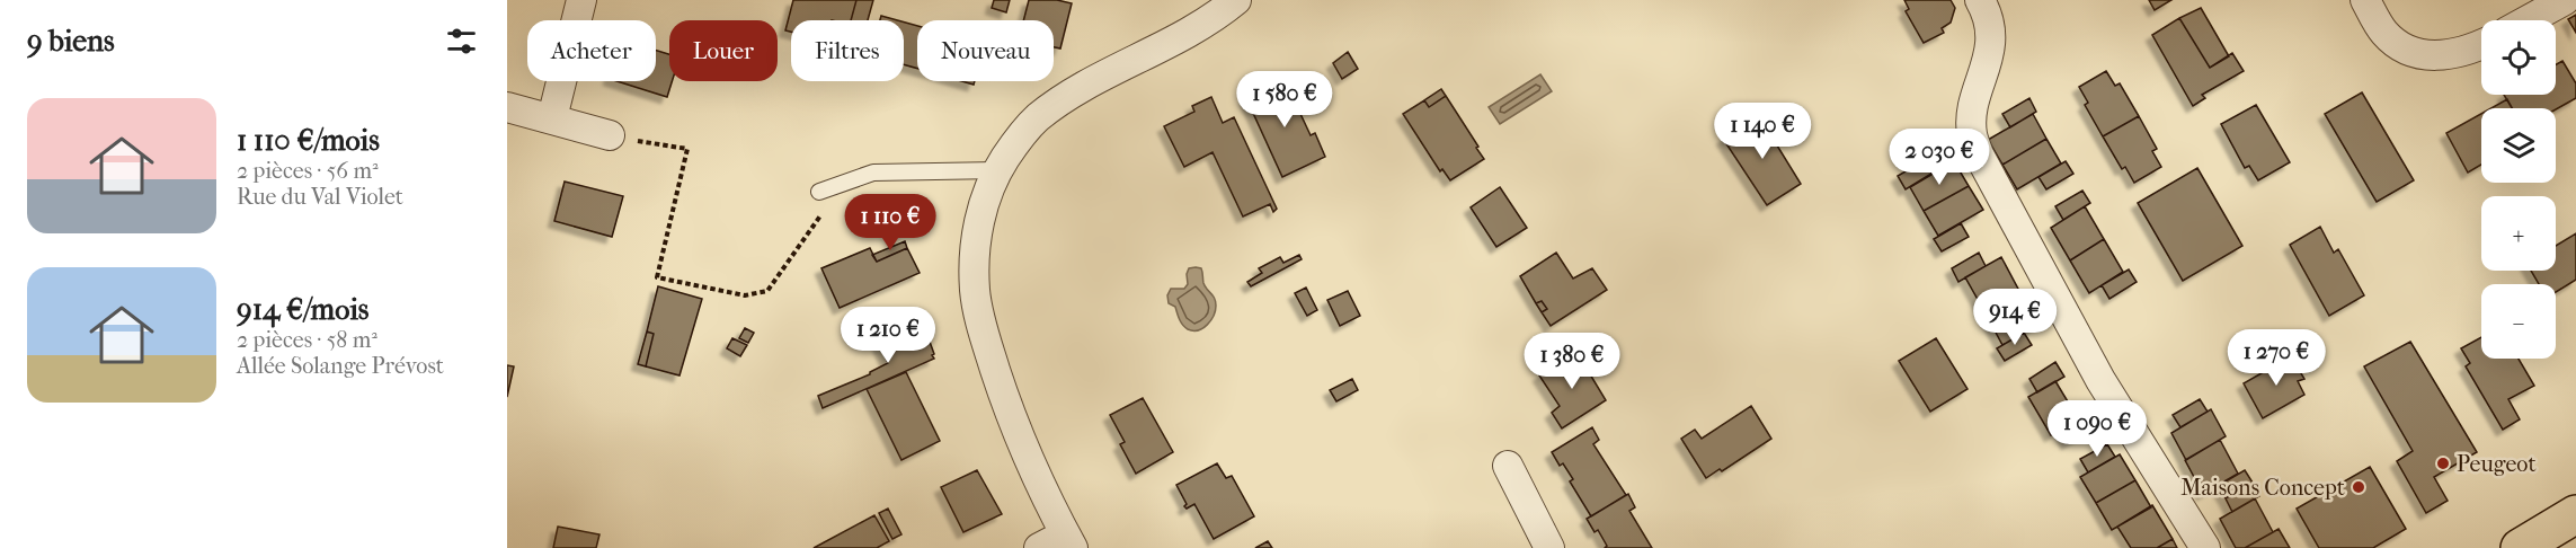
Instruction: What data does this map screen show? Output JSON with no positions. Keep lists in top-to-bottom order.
{
  "places": ["Peugeot", "Maisons Concept"],
  "page": {
    "heading": "9 biens",
    "map_buttons": ["+", "−"],
    "chip": [
      "Acheter",
      "Louer",
      "Filtres",
      "Nouveau"
    ],
    "price": [
      "1 580 €",
      "1 140 €",
      "2 030 €",
      "1 110 €",
      "914 €",
      "1 210 €",
      "1 270 €",
      "1 380 €",
      "1 090 €"
    ],
    "list": [
      {
        "name": "1 110 €/mois",
        "note": "2 pièces · 56 m² · Rue du Val Violet"
      },
      {
        "name": "914 €/mois",
        "note": "2 pièces · 58 m² · Allée Solange Prévost"
      }
    ]
  }
}
